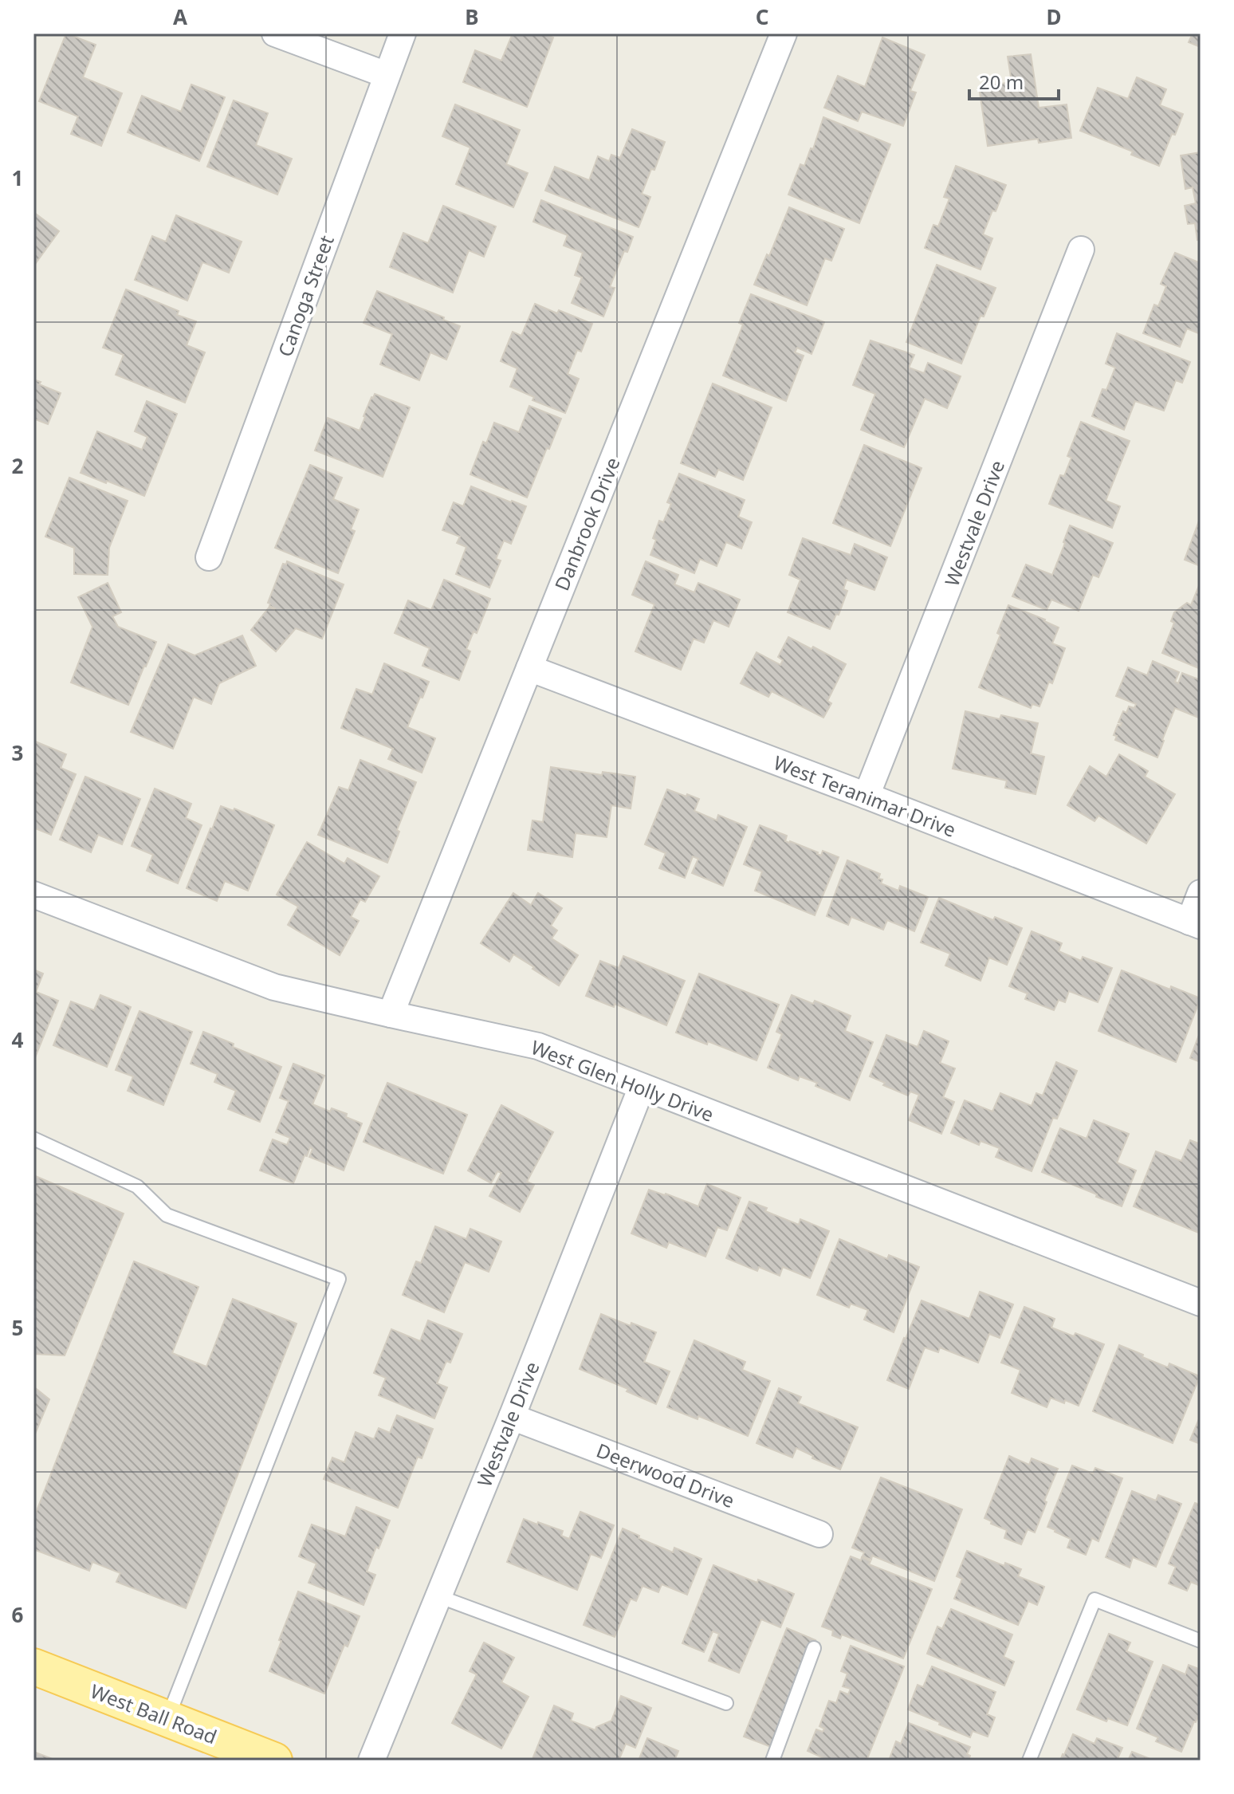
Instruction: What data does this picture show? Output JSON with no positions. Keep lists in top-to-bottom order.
{
  "streets": {
    "main road": ["West Ball Road"],
    "street": [
      "Canoga Street",
      "Westvale Drive",
      "Danbrook Drive",
      "West Teranimar Drive",
      "West Glen Holly Drive",
      "Deerwood Drive"
    ]
  },
  "crossings": [
    ["Westvale Drive", "West Teranimar Drive"],
    ["Westvale Drive", "West Glen Holly Drive"],
    ["Westvale Drive", "Deerwood Drive"],
    ["Danbrook Drive", "West Teranimar Drive"],
    ["Danbrook Drive", "West Glen Holly Drive"]
  ],
  "scale_bar": "20 m",
  "grid": {
    "columns": [
      "A",
      "B",
      "C",
      "D"
    ],
    "rows": [
      "1",
      "2",
      "3",
      "4",
      "5",
      "6"
    ]
  }
}
